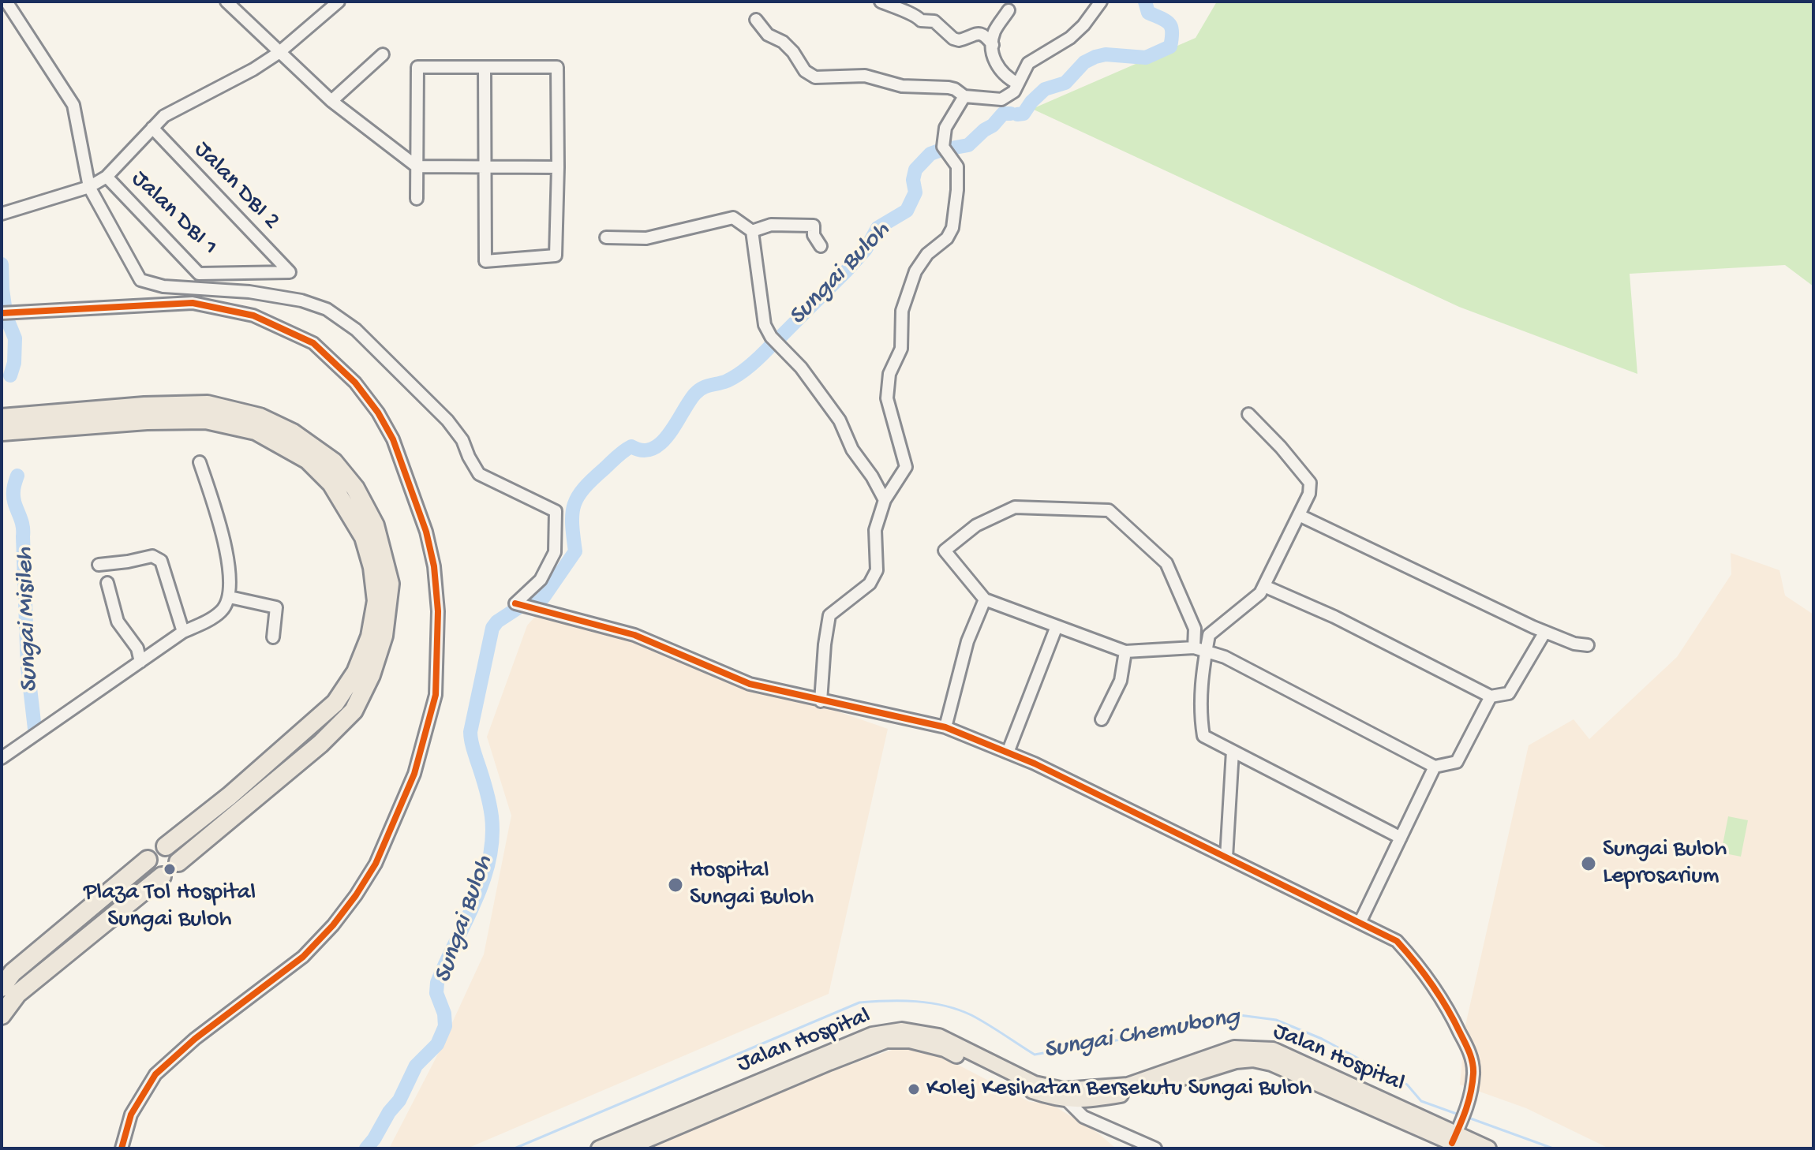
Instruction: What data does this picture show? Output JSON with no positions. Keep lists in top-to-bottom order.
{
  "streets": {
    "main road": ["Jalan Hospital"],
    "street": ["Jalan DBI 2", "Jalan DBI 1"]
  },
  "crossings": [
    ["Jalan DBI 2", "Jalan DBI 1"]
  ],
  "water": ["Sungai Buloh", "Sungai Misileh", "Sungai Chemubong"],
  "places": [
    "Sungai Buloh Leprosarium",
    "Plaza Tol Hospital Sungai Buloh",
    "Hospital Sungai Buloh",
    "Kolej Kesihatan Bersekutu Sungai Buloh"
  ]
}
